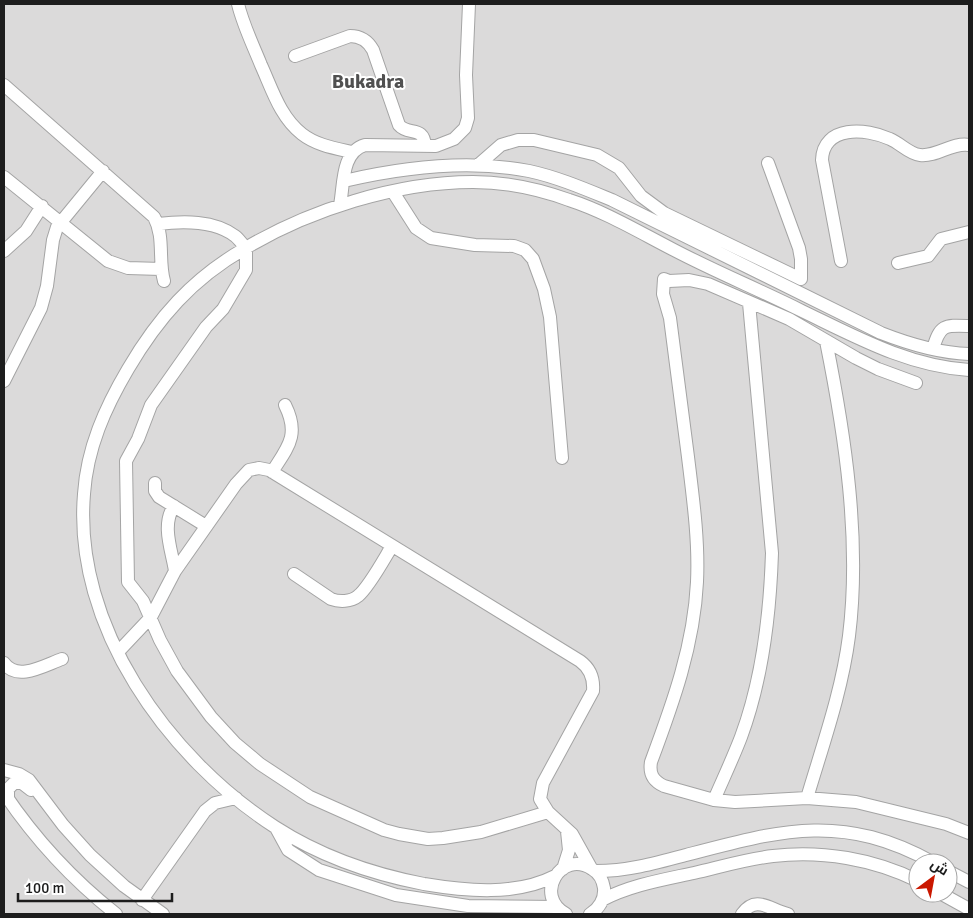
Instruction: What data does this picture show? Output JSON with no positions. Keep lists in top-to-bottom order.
{
  "districts": ["Bukadra"],
  "scale_bar": "100 m",
  "north": "top right"
}
